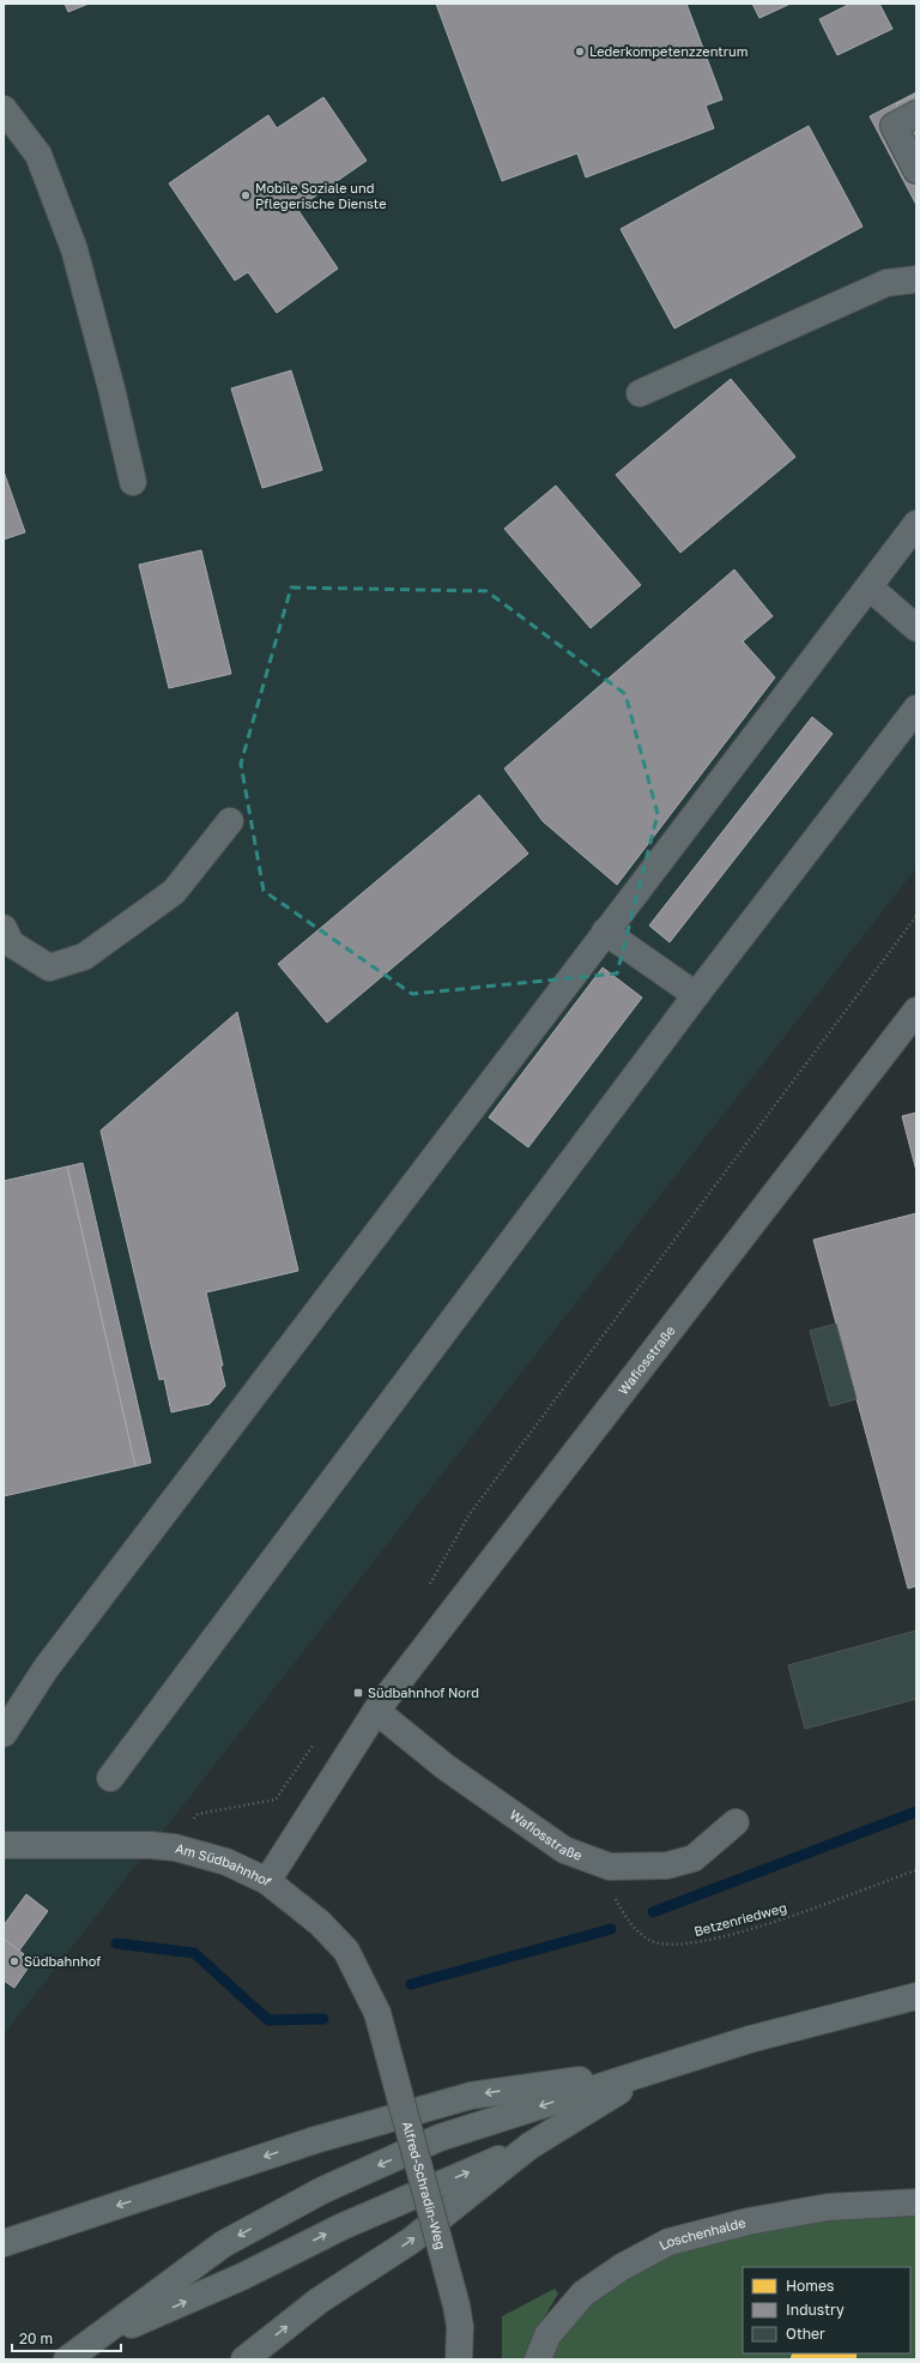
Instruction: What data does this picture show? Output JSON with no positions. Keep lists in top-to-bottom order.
{
  "streets": {
    "street": [
      "Wafiosstraße",
      "Am Südbahnhof",
      "Alfred-Schradin-Weg",
      "Loschenhalde"
    ],
    "path": ["Betzenriedweg"]
  },
  "crossings": [
    ["Wafiosstraße", "Am Südbahnhof"],
    ["Wafiosstraße", "Betzenriedweg"],
    ["Am Südbahnhof", "Alfred-Schradin-Weg"]
  ],
  "places": {
    "other": ["Lederkompetenzzentrum", "Mobile Soziale und Pflegerische Dienste", "Südbahnhof"],
    "transit": ["Südbahnhof Nord"]
  },
  "legend": ["Homes", "Industry", "Other"],
  "scale_bar": "20 m"
}
